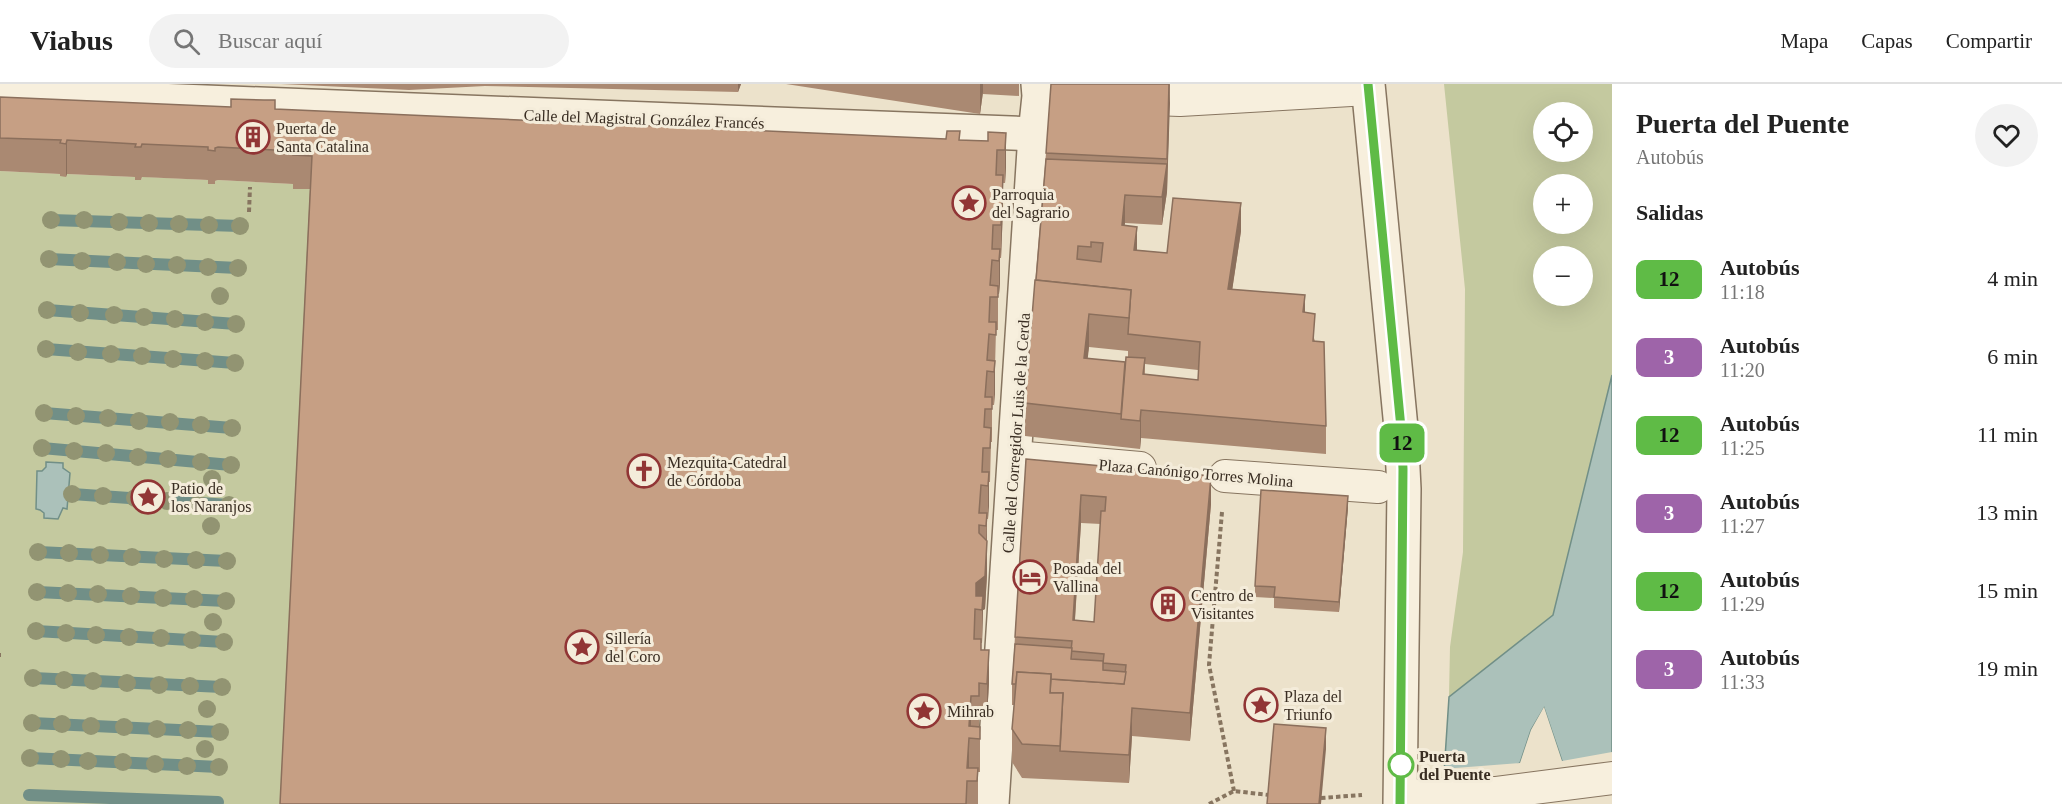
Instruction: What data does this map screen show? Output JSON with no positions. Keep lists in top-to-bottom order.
{
  "streets": {
    "street": ["Calle del Magistral González Francés", "Calle del Corregidor Luis de la Cerda", "Plaza Canónigo Torres Molina"]
  },
  "crossings": [
    ["Calle del Magistral González Francés", "Calle del Corregidor Luis de la Cerda"],
    ["Calle del Corregidor Luis de la Cerda", "Plaza Canónigo Torres Molina"]
  ],
  "places": {
    "building": ["Puerta de Santa Catalina", "Centro de Visitantes"],
    "place": [
      "Parroquia del Sagrario",
      "Patio de los Naranjos",
      "Sillería del Coro",
      "Plaza del Triunfo",
      "Mihrab"
    ],
    "church": ["Mezquita-Catedral de Córdoba"],
    "hotel": ["Posada del Vallina"],
    "other": ["Puerta del Puente"]
  },
  "lines": ["bus line 12"],
  "page": {
    "header": "Viabus",
    "search": "Buscar aquí",
    "nav": ["Mapa", "Capas", "Compartir"],
    "on_map": "12",
    "heading": [
      ["Puerta del Puente", "Autobús"],
      "Salidas"
    ],
    "map_buttons": ["+", "−"],
    "list": [
      {
        "mark": "12",
        "name": "Autobús",
        "note": "11:18",
        "value": "4 min"
      },
      {
        "mark": "3",
        "name": "Autobús",
        "note": "11:20",
        "value": "6 min"
      },
      {
        "mark": "12",
        "name": "Autobús",
        "note": "11:25",
        "value": "11 min"
      },
      {
        "mark": "3",
        "name": "Autobús",
        "note": "11:27",
        "value": "13 min"
      },
      {
        "mark": "12",
        "name": "Autobús",
        "note": "11:29",
        "value": "15 min"
      },
      {
        "mark": "3",
        "name": "Autobús",
        "note": "11:33",
        "value": "19 min"
      }
    ]
  }
}
